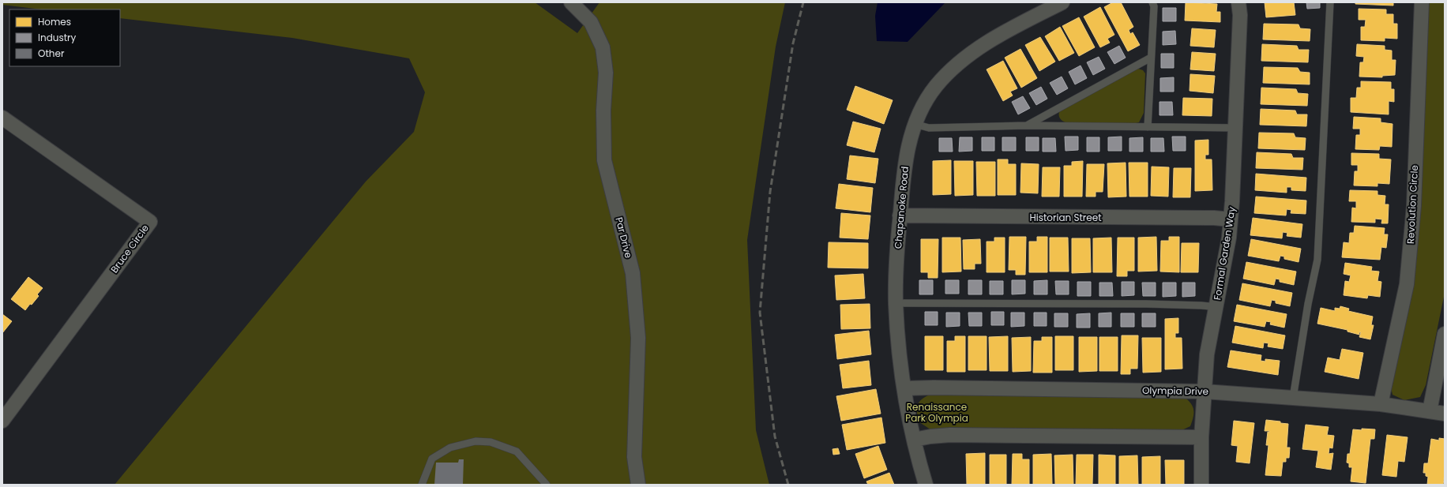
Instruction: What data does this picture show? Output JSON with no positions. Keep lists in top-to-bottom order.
{
  "streets": {
    "street": [
      "Revolution Circle",
      "Chapanoke Road",
      "Historian Street",
      "Par Drive",
      "Bruce Circle",
      "Formal Garden Way",
      "Olympia Drive"
    ]
  },
  "crossings": [
    ["Revolution Circle", "Olympia Drive"],
    ["Chapanoke Road", "Historian Street"],
    ["Chapanoke Road", "Olympia Drive"],
    ["Historian Street", "Formal Garden Way"],
    ["Formal Garden Way", "Olympia Drive"]
  ],
  "parks": ["Renaissance Park Olympia"],
  "legend": ["Homes", "Industry", "Other"]
}
